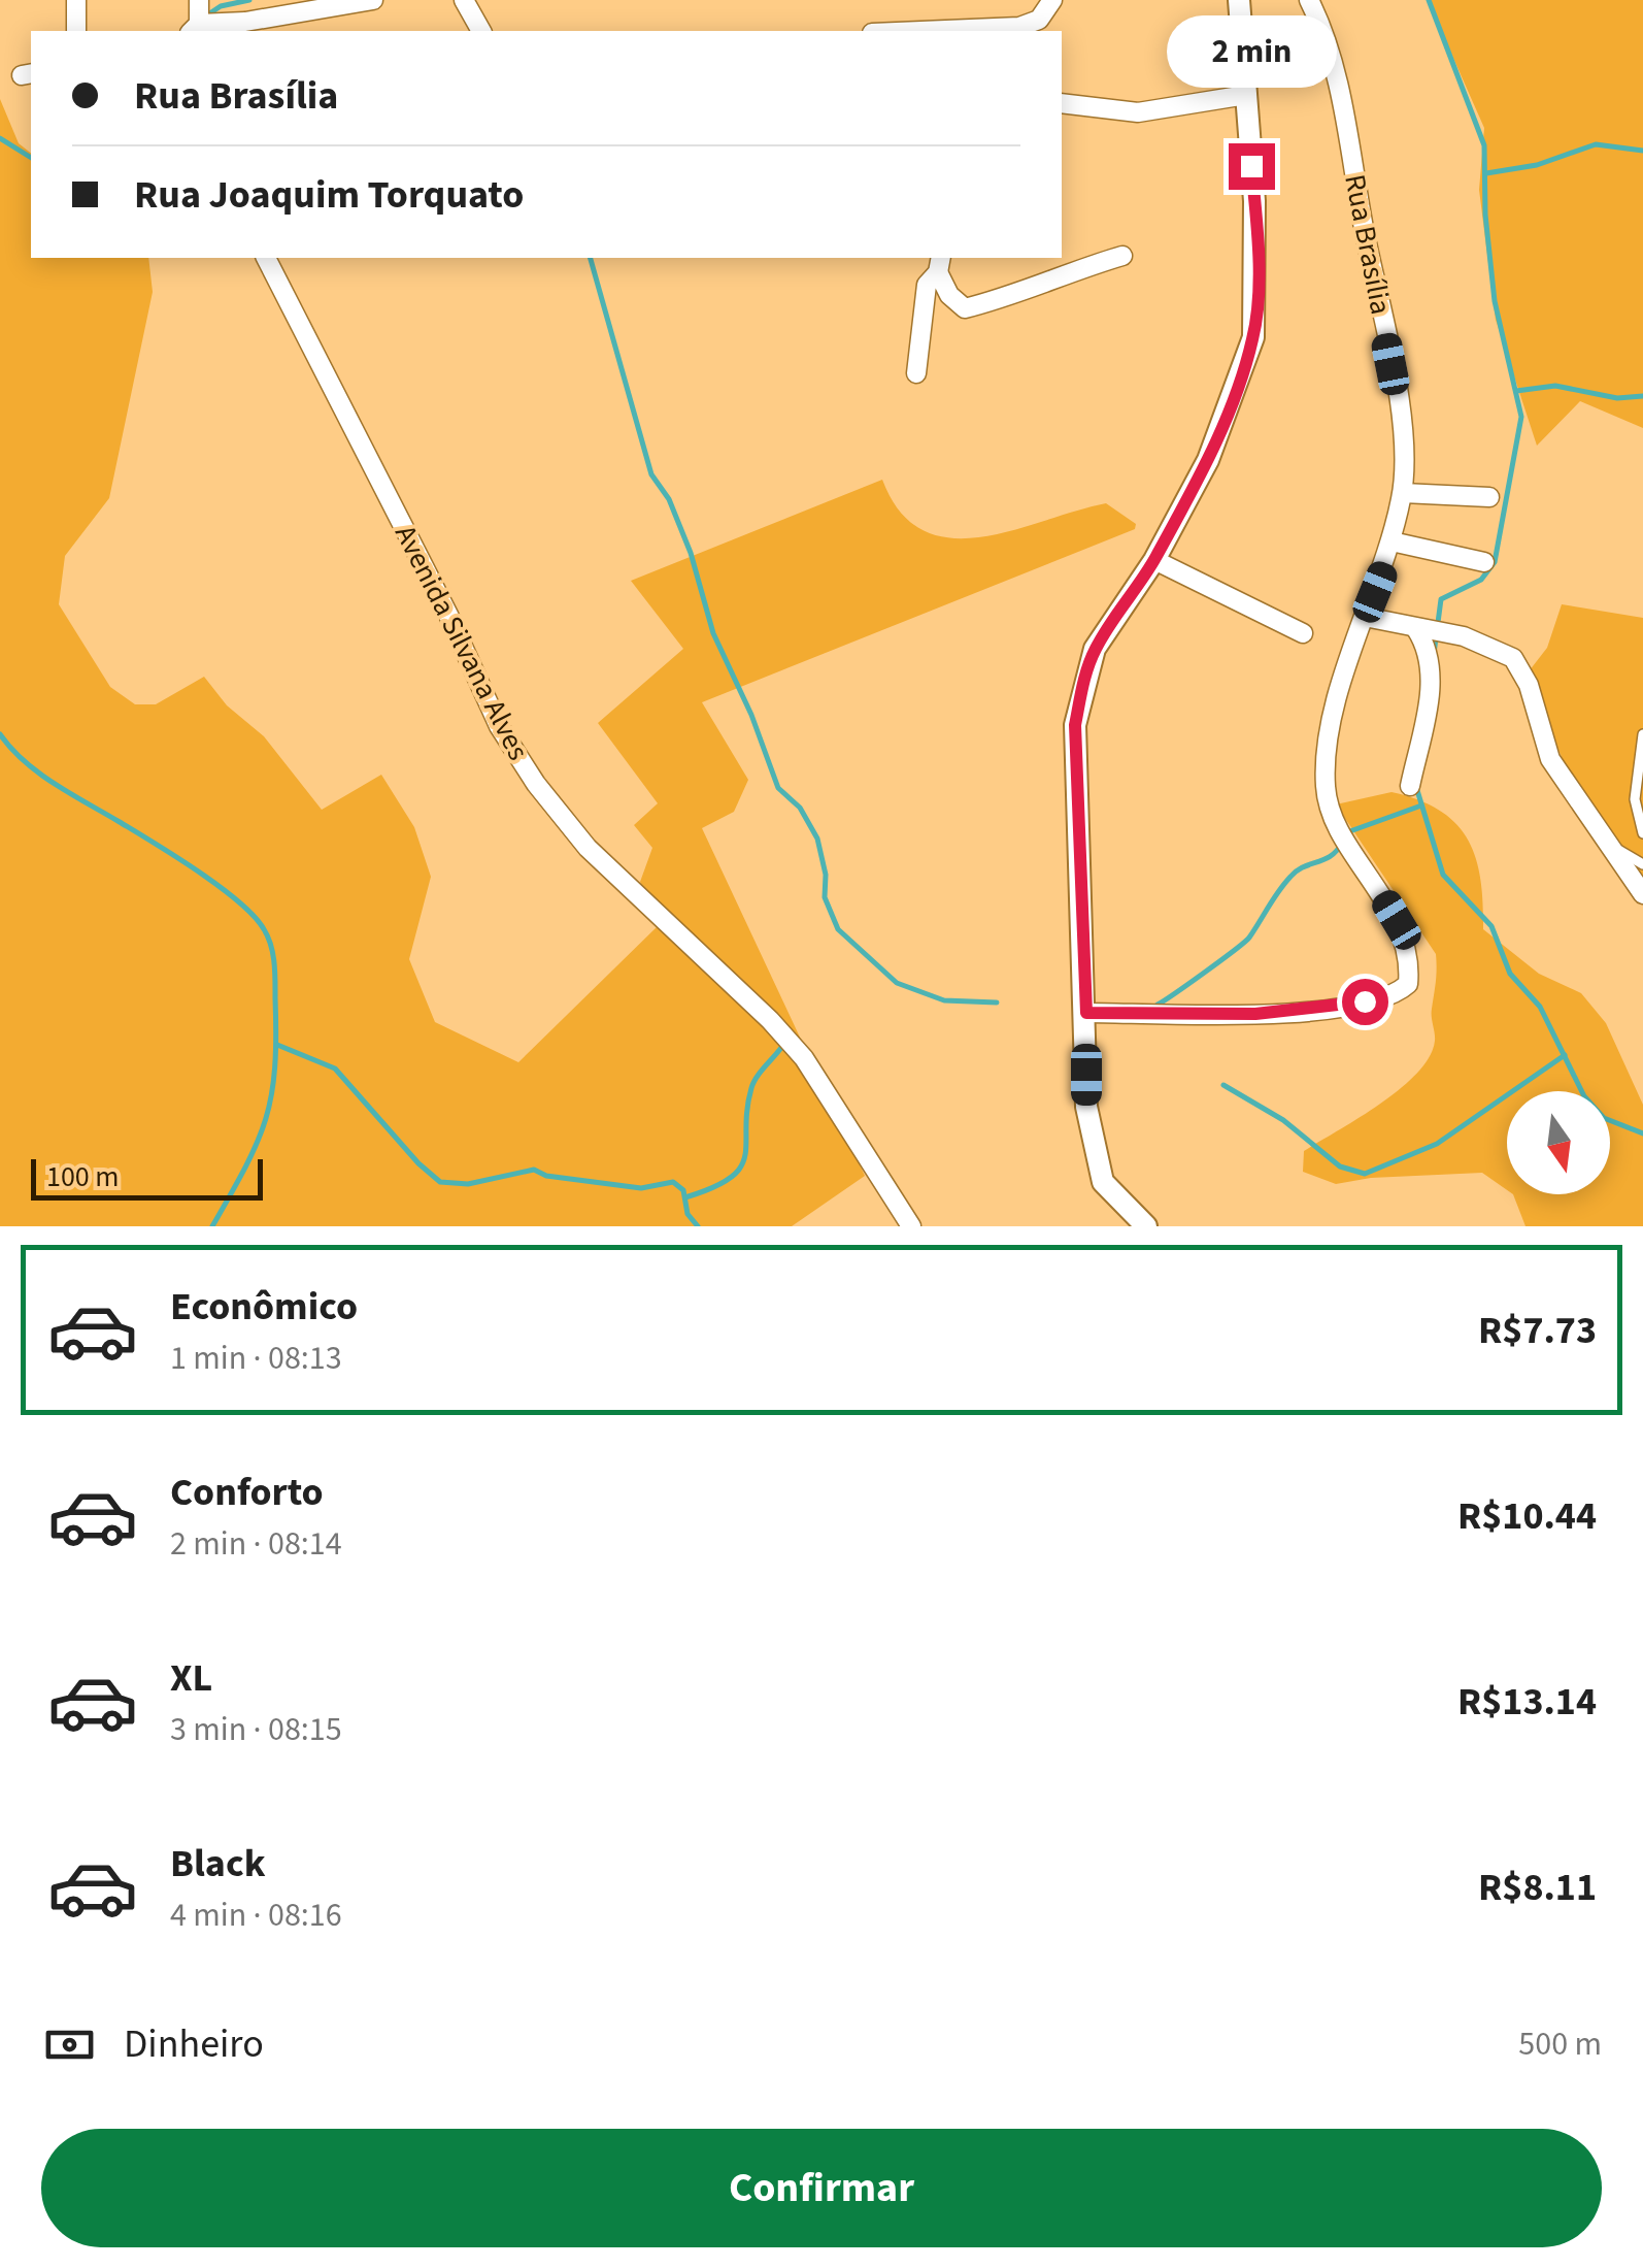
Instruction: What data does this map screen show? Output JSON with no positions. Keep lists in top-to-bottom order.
{
  "streets": {
    "street": ["Rua Brasília", "Avenida Silvana Alves"]
  },
  "scale_bar": "100 m",
  "north": "bottom",
  "page": {
    "bubble": "2 min",
    "banner": ["Rua Brasília", "Rua Joaquim Torquato"],
    "scale": "100 m",
    "list": [
      {
        "name": "Econômico",
        "note": "1 min · 08:13",
        "value": "R$7.73"
      },
      {
        "name": "Conforto",
        "note": "2 min · 08:14",
        "value": "R$10.44"
      },
      {
        "name": "XL",
        "note": "3 min · 08:15",
        "value": "R$13.14"
      },
      {
        "name": "Black",
        "note": "4 min · 08:16",
        "value": "R$8.11"
      }
    ],
    "pay": ["Dinheiro", "500 m"],
    "buttons": "Confirmar"
  }
}
